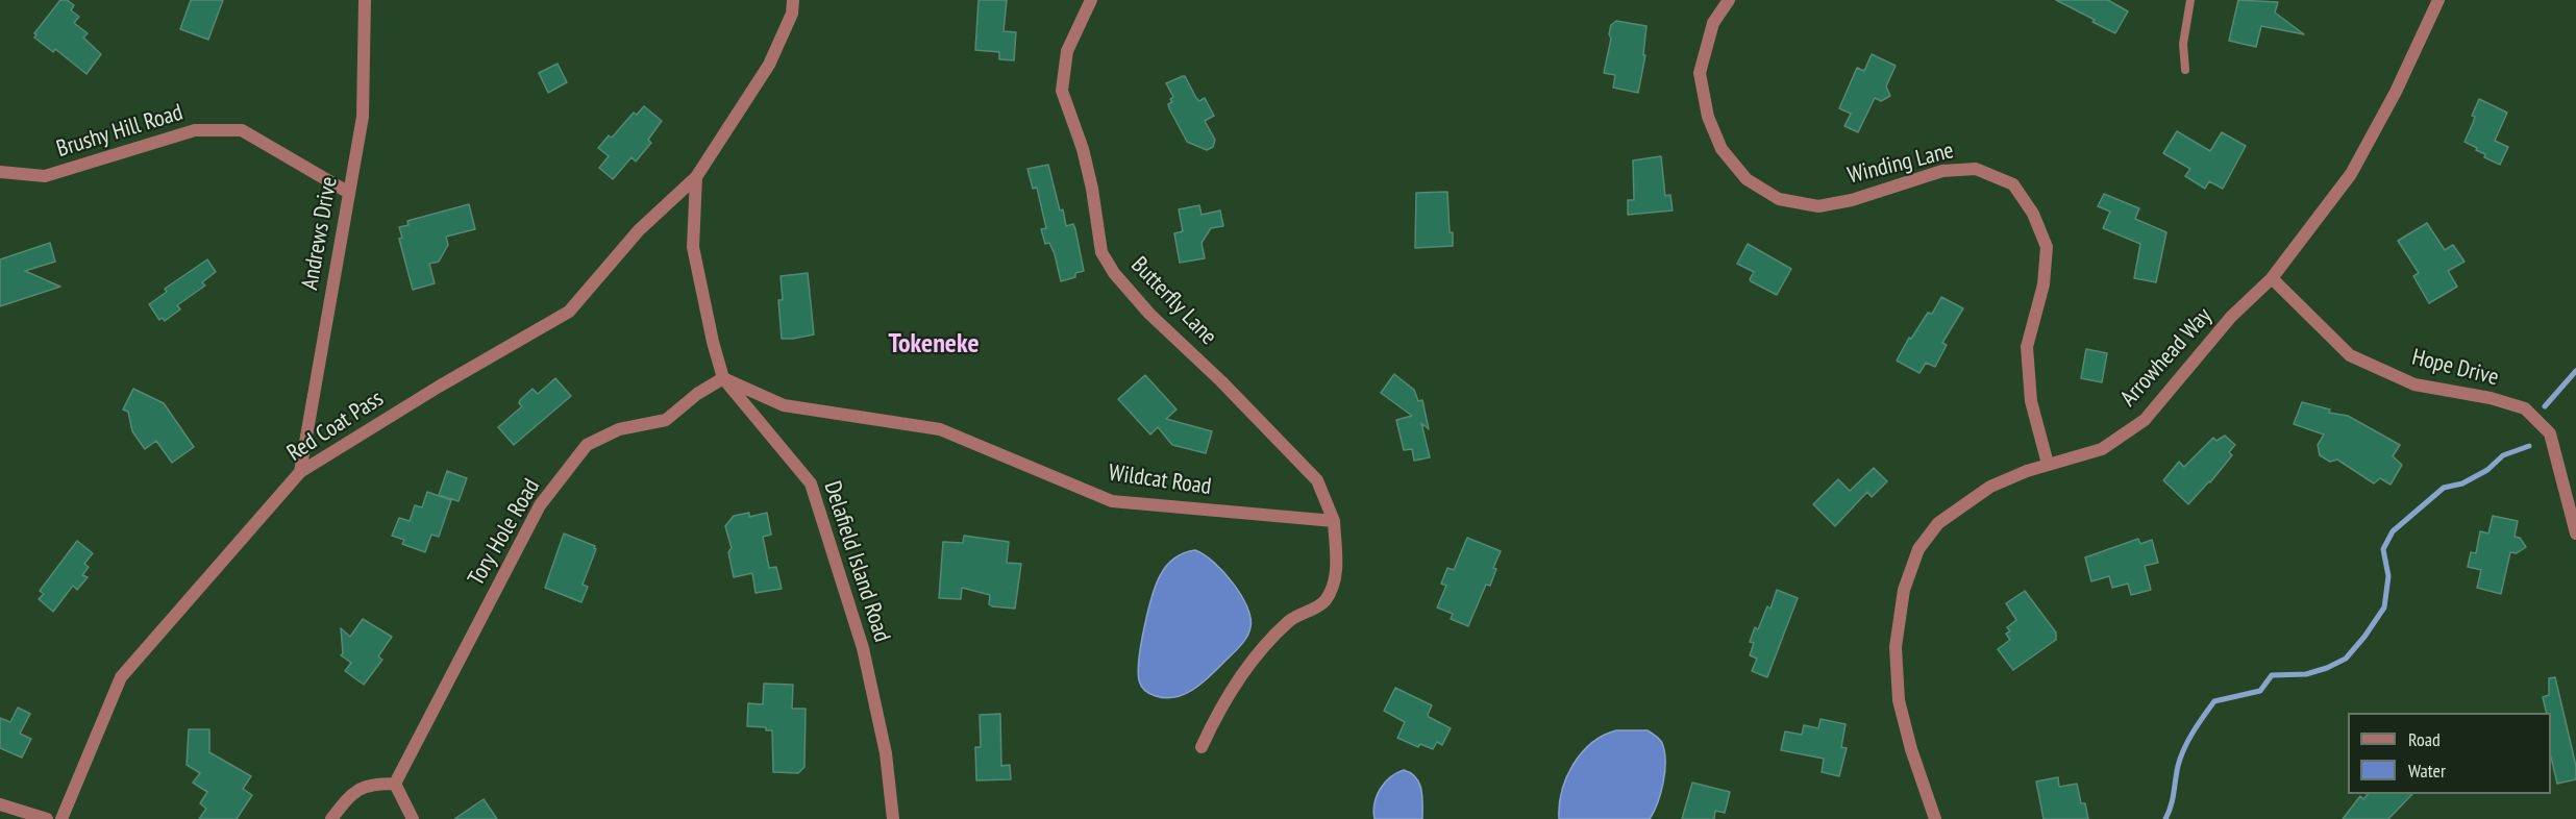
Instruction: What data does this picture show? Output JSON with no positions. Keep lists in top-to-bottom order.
{
  "streets": {
    "street": [
      "Brushy Hill Road",
      "Winding Lane",
      "Andrews Drive",
      "Butterfly Lane",
      "Arrowhead Way",
      "Hope Drive",
      "Red Coat Pass",
      "Wildcat Road",
      "Tory Hole Road",
      "Delafield Island Road"
    ]
  },
  "crossings": [
    ["Brushy Hill Road", "Andrews Drive"],
    ["Winding Lane", "Arrowhead Way"],
    ["Andrews Drive", "Red Coat Pass"],
    ["Butterfly Lane", "Wildcat Road"],
    ["Arrowhead Way", "Hope Drive"],
    ["Red Coat Pass", "Delafield Island Road"],
    ["Wildcat Road", "Tory Hole Road"],
    ["Wildcat Road", "Delafield Island Road"],
    ["Tory Hole Road", "Delafield Island Road"]
  ],
  "districts": ["Tokeneke"],
  "legend": ["Road", "Water"]
}
